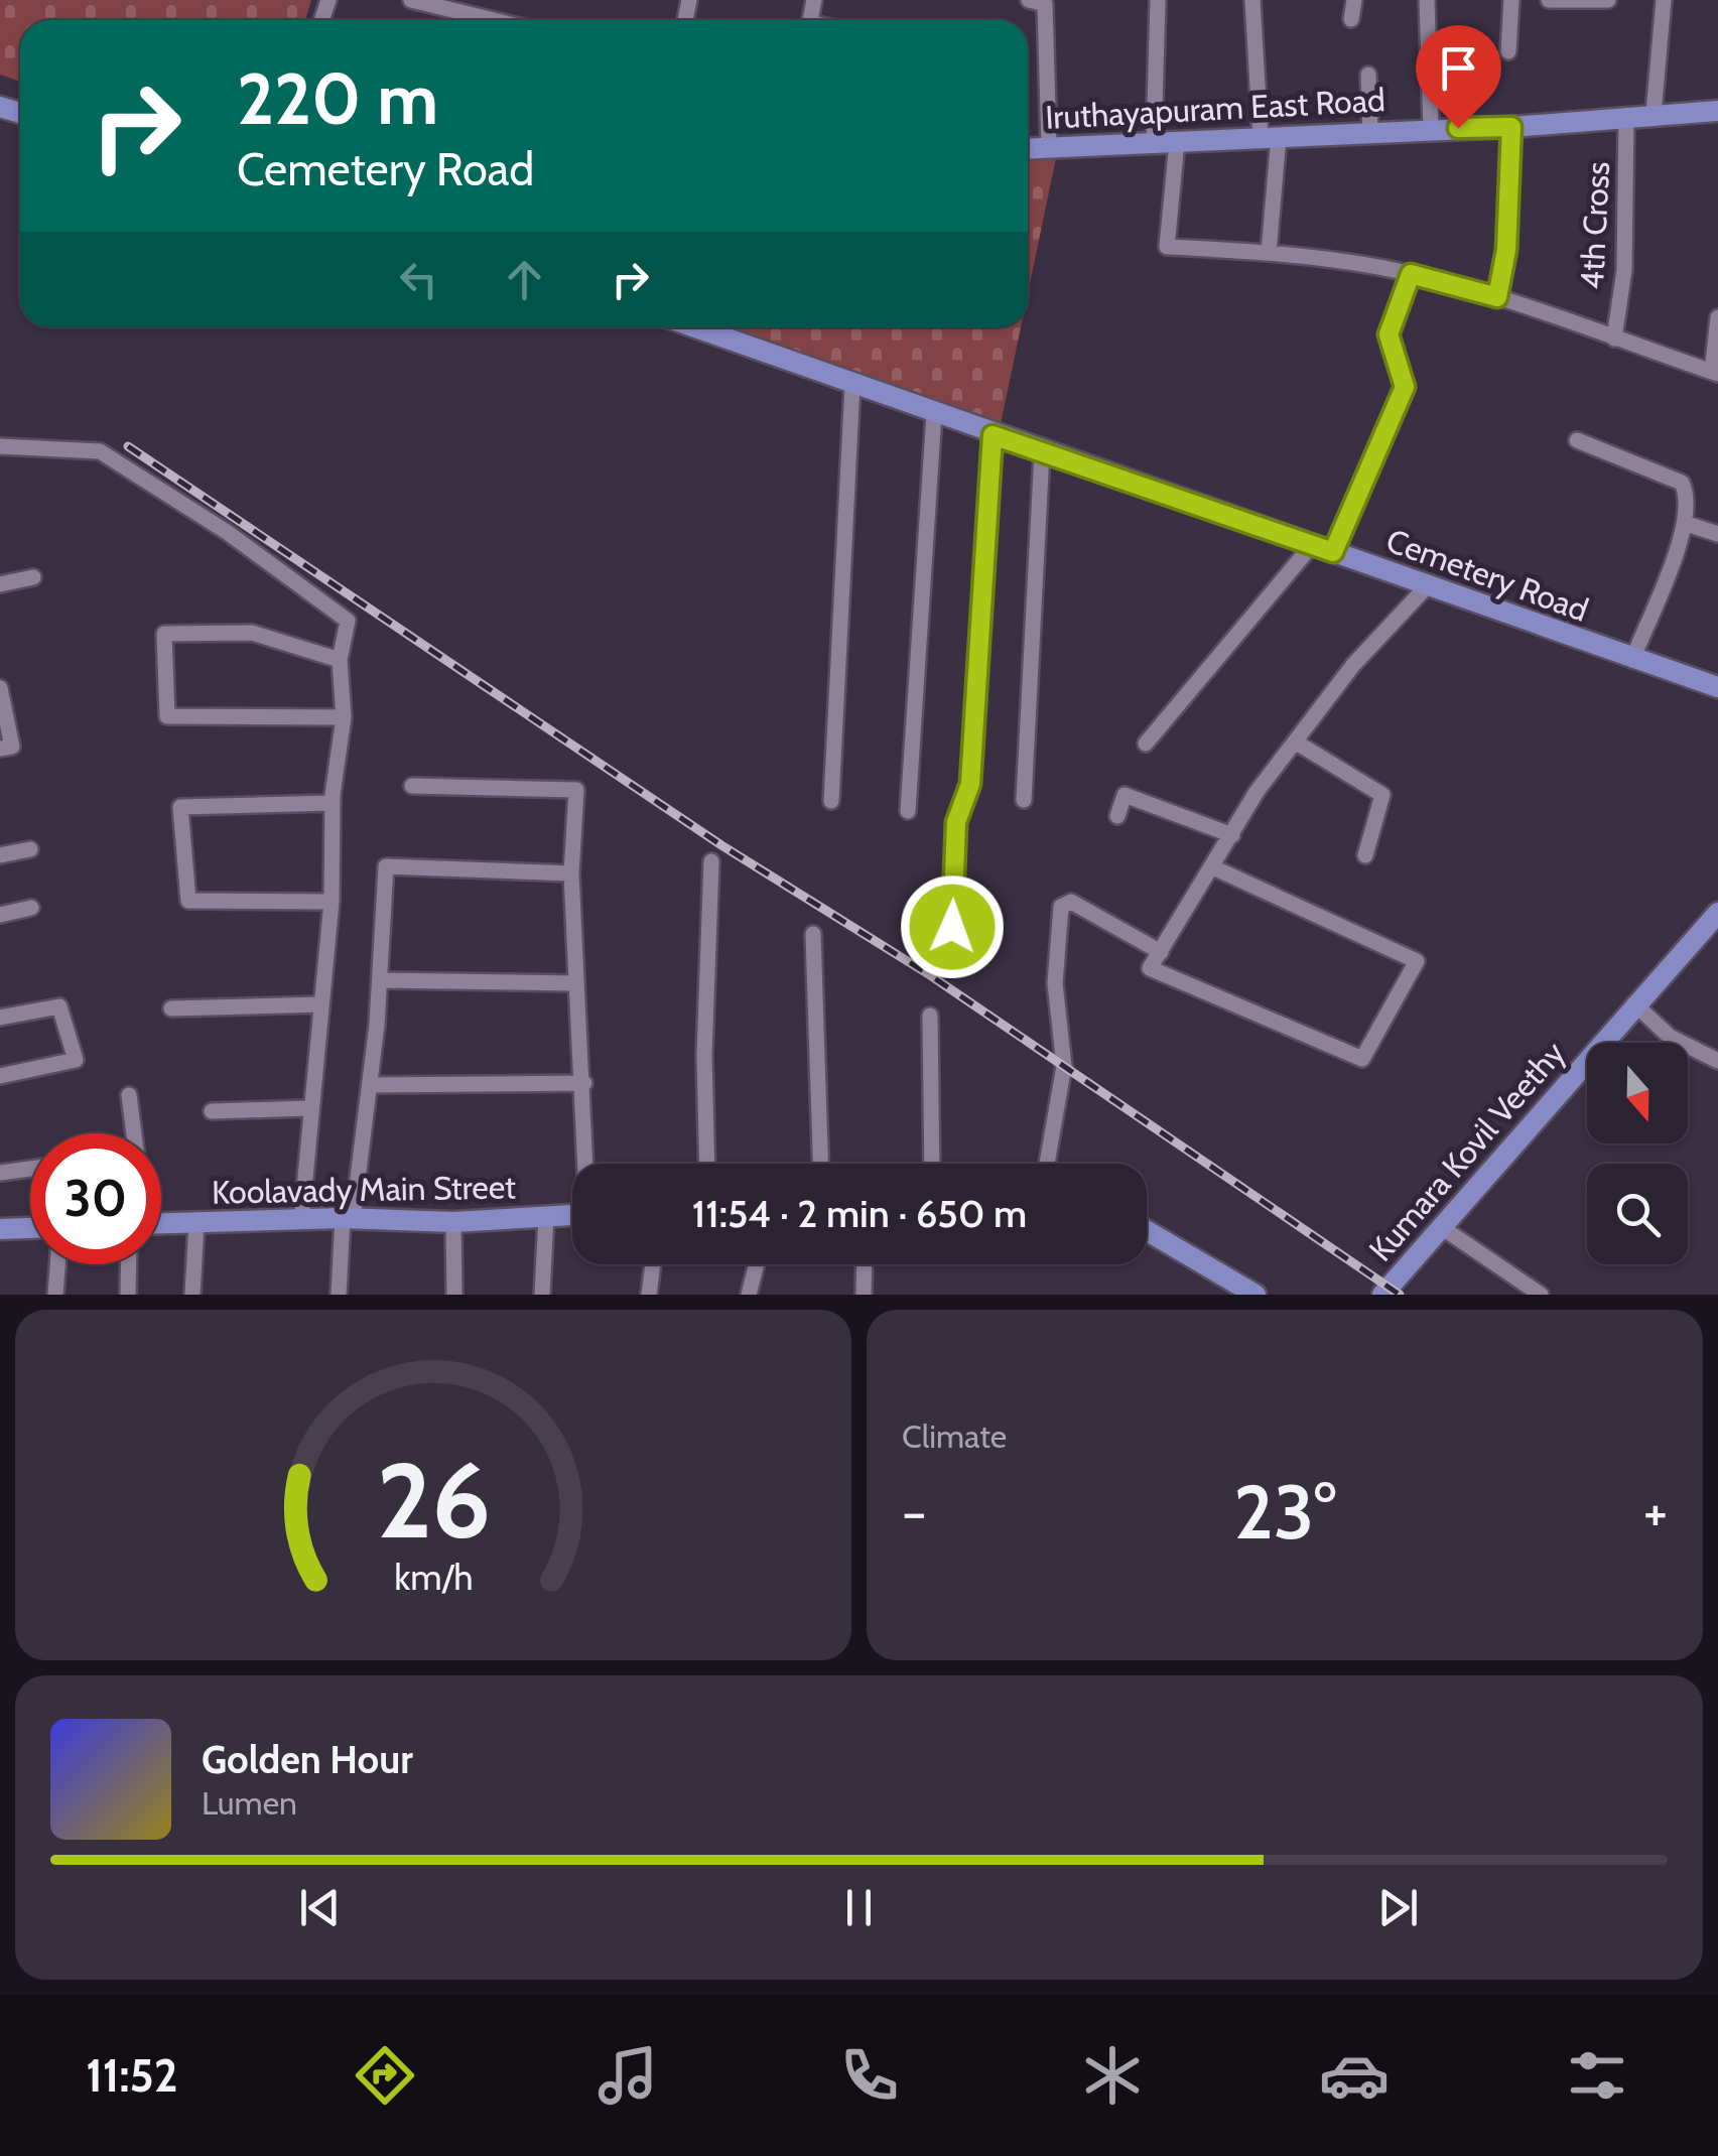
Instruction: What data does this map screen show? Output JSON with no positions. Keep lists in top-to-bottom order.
{
  "streets": {
    "main road": [
      "Iruthayapuram East Road",
      "Cemetery Road",
      "Kumara Kovil Veethy",
      "Koolavady Main Street"
    ],
    "street": ["4th Cross"]
  },
  "crossings": [
    ["Iruthayapuram East Road", "4th Cross"]
  ],
  "north": "bottom",
  "page": {
    "turn": ["220 m", "Cemetery Road"],
    "limit": "30",
    "trip": "11:54 · 2 min · 650 m",
    "tile": "Climate",
    "heat": ["−", "23°", "+"],
    "song": ["Golden Hour", "Lumen"],
    "tabs": "11:52",
    "gauge": ["26", "km/h"]
  }
}
